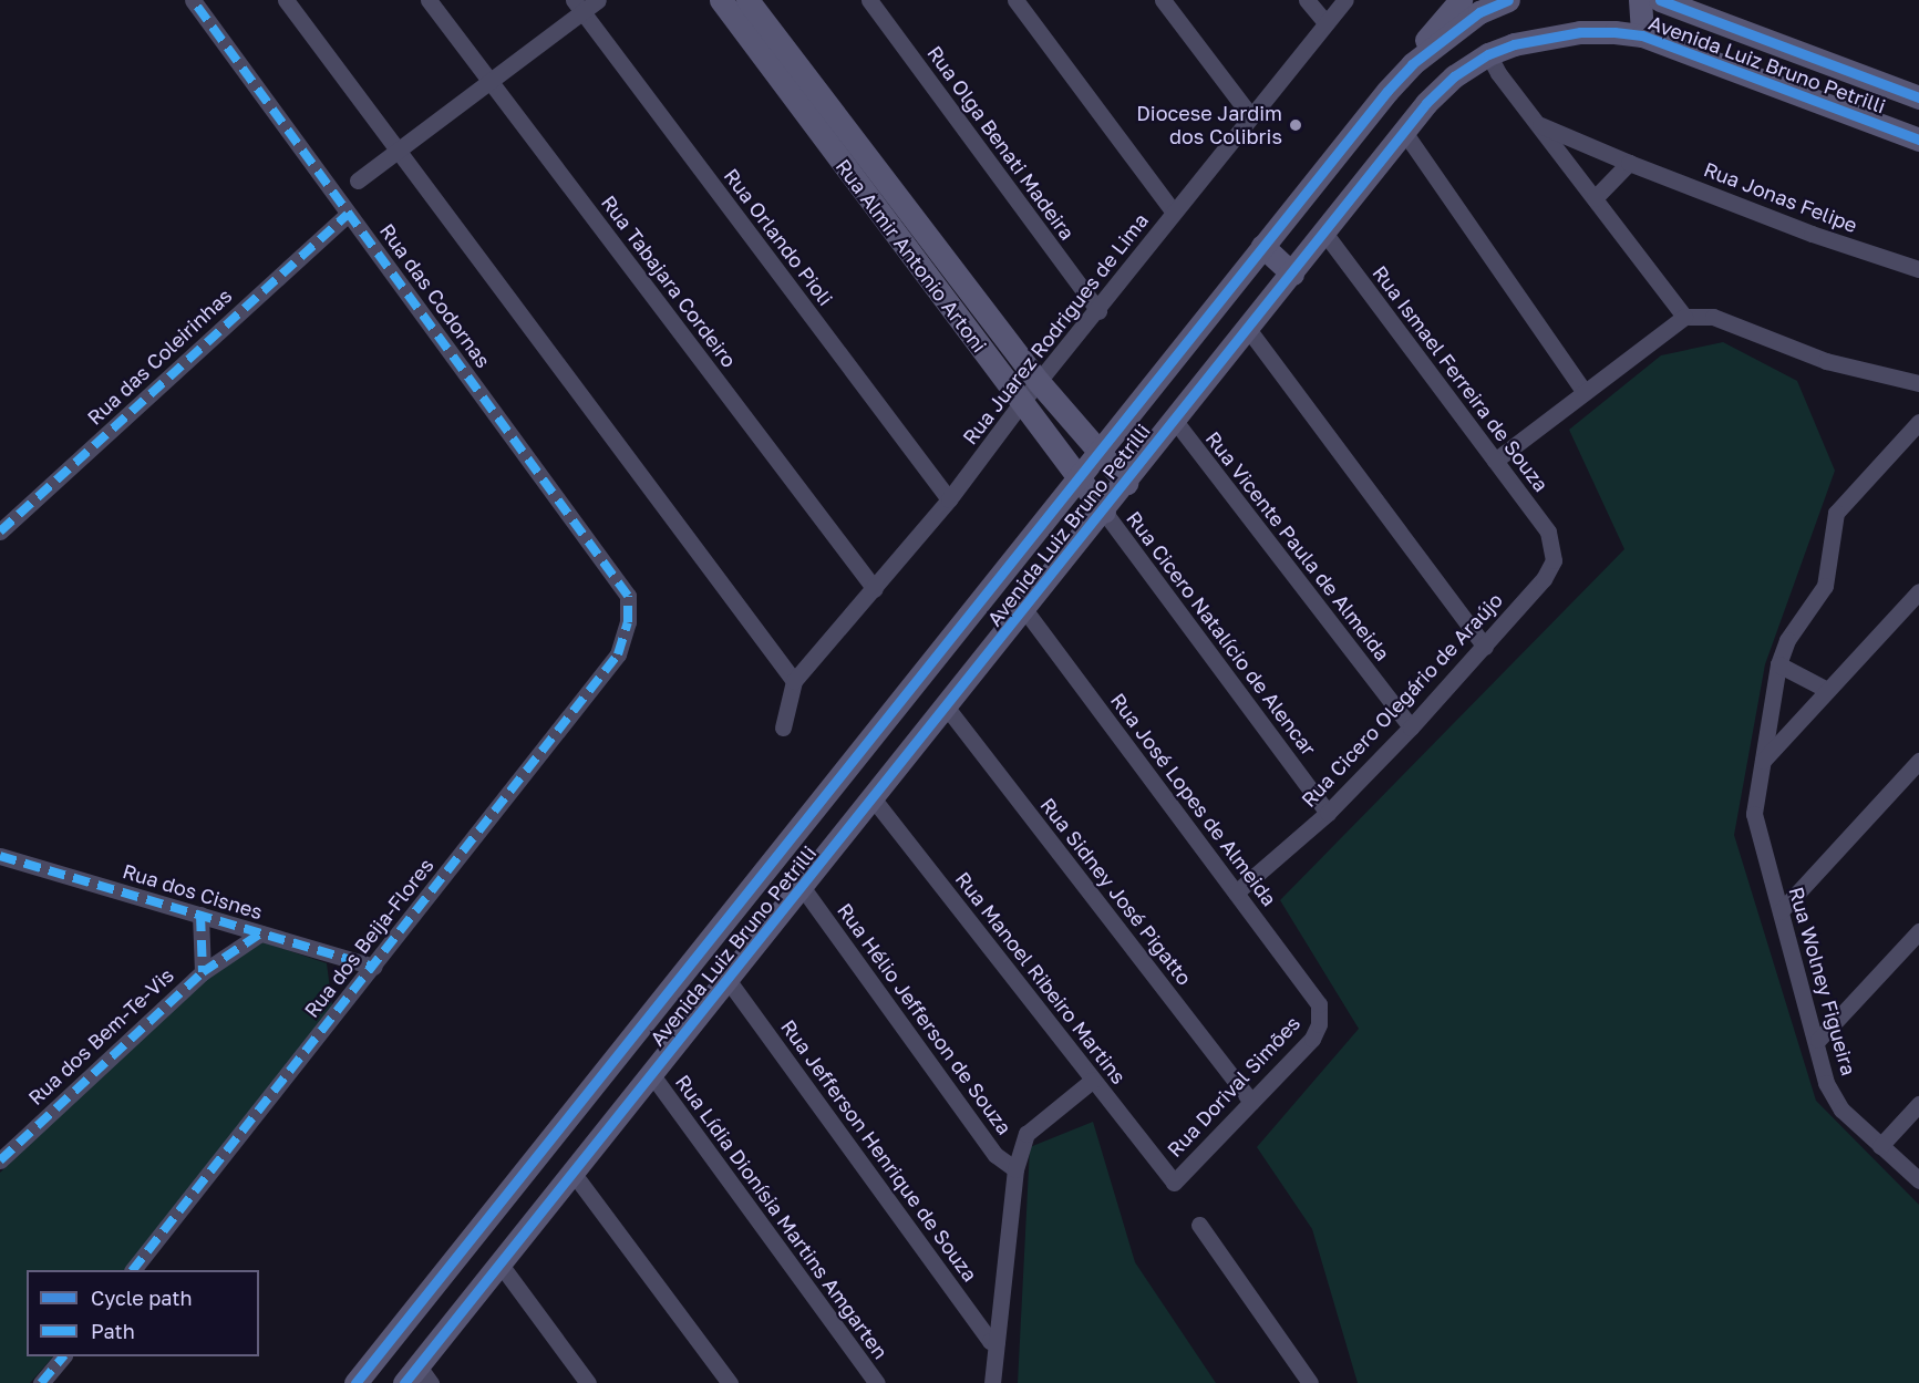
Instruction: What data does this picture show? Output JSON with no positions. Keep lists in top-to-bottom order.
{
  "streets": {
    "main road": ["Avenida Luiz Bruno Petrilli", "Rua Almir Antonio Artoni"],
    "street": [
      "Rua Olga Benati Madeira",
      "Rua Jonas Felipe",
      "Rua Orlando Pioli",
      "Rua Tabajara Cordeiro",
      "Rua das Codornas",
      "Rua Juarez Rodrigues de Lima",
      "Rua das Coleirinhas",
      "Rua Ismael Ferreira de Souza",
      "Rua Vicente Paula de Almeida",
      "Rua Cicero Natalício de Alencar",
      "Rua Cicero Olegário de Araújo",
      "Rua José Lopes de Almeida",
      "Rua dos Cisnes",
      "Rua Sidney José Pigatto",
      "Rua dos Beija-Flores",
      "Rua Manoel Ribeiro Martins",
      "Rua Wolney Figueira",
      "Rua Hélio Jefferson de Souza",
      "Rua dos Bem-Te-Vis",
      "Rua Dorival Simões",
      "Rua Jefferson Henrique de Souza",
      "Rua Lídia Dionísia Martins Amgarten"
    ]
  },
  "crossings": [
    ["Avenida Luiz Bruno Petrilli", "Rua Almir Antonio Artoni"],
    ["Avenida Luiz Bruno Petrilli", "Rua Ismael Ferreira de Souza"],
    ["Avenida Luiz Bruno Petrilli", "Rua Vicente Paula de Almeida"],
    ["Avenida Luiz Bruno Petrilli", "Rua Cicero Natalício de Alencar"],
    ["Avenida Luiz Bruno Petrilli", "Rua José Lopes de Almeida"],
    ["Avenida Luiz Bruno Petrilli", "Rua Sidney José Pigatto"],
    ["Avenida Luiz Bruno Petrilli", "Rua Manoel Ribeiro Martins"],
    ["Avenida Luiz Bruno Petrilli", "Rua Hélio Jefferson de Souza"],
    ["Avenida Luiz Bruno Petrilli", "Rua Jefferson Henrique de Souza"],
    ["Avenida Luiz Bruno Petrilli", "Rua Lídia Dionísia Martins Amgarten"],
    ["Rua Olga Benati Madeira", "Rua Juarez Rodrigues de Lima"],
    ["Rua Orlando Pioli", "Rua Juarez Rodrigues de Lima"],
    ["Rua Almir Antonio Artoni", "Rua Juarez Rodrigues de Lima"],
    ["Rua Almir Antonio Artoni", "Rua Cicero Natalício de Alencar"],
    ["Rua Tabajara Cordeiro", "Rua Juarez Rodrigues de Lima"],
    ["Rua das Codornas", "Rua das Coleirinhas"],
    ["Rua das Codornas", "Rua dos Beija-Flores"],
    ["Rua Ismael Ferreira de Souza", "Rua Cicero Olegário de Araújo"],
    ["Rua Vicente Paula de Almeida", "Rua Cicero Olegário de Araújo"],
    ["Rua Cicero Natalício de Alencar", "Rua Cicero Olegário de Araújo"],
    ["Rua Cicero Olegário de Araújo", "Rua José Lopes de Almeida"],
    ["Rua José Lopes de Almeida", "Rua Dorival Simões"],
    ["Rua dos Cisnes", "Rua dos Beija-Flores"],
    ["Rua dos Cisnes", "Rua dos Bem-Te-Vis"],
    ["Rua Sidney José Pigatto", "Rua Dorival Simões"],
    ["Rua Manoel Ribeiro Martins", "Rua Dorival Simões"]
  ],
  "places": ["Diocese Jardim dos Colibris"],
  "legend": ["Cycle path", "Path"]
}
